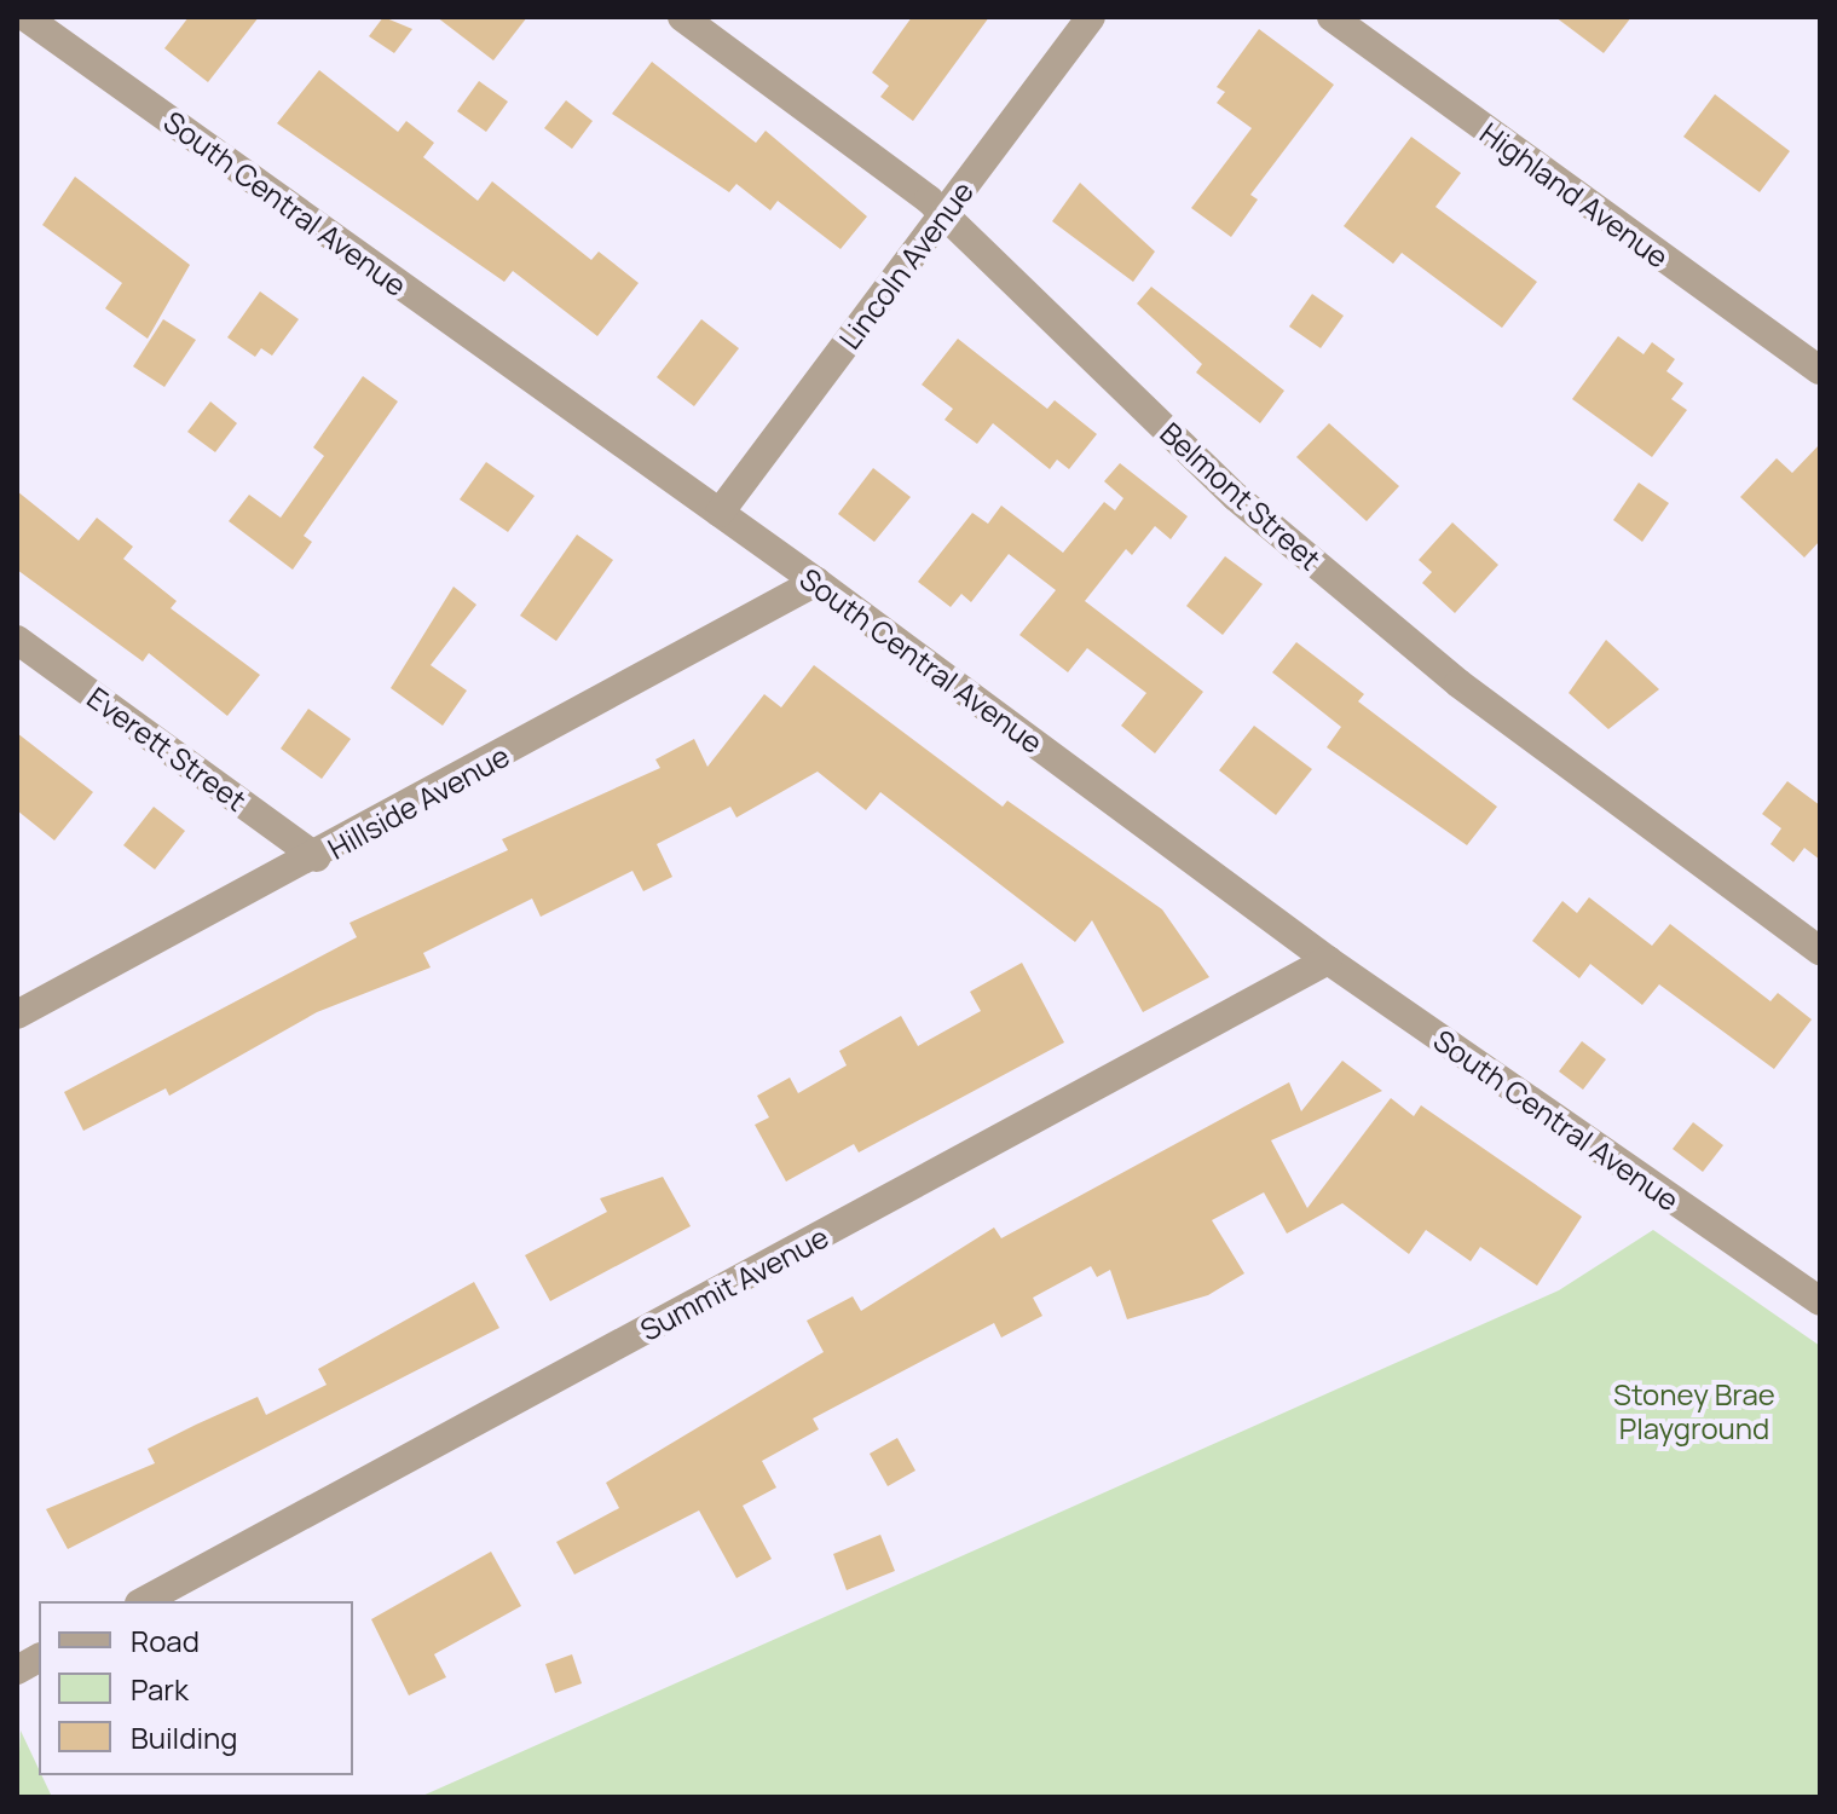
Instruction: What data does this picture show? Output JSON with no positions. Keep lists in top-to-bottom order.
{
  "streets": {
    "street": [
      "Highland Avenue",
      "South Central Avenue",
      "Lincoln Avenue",
      "Belmont Street",
      "Everett Street",
      "Hillside Avenue",
      "Summit Avenue"
    ]
  },
  "crossings": [
    ["South Central Avenue", "Lincoln Avenue"],
    ["South Central Avenue", "Hillside Avenue"],
    ["South Central Avenue", "Summit Avenue"],
    ["Lincoln Avenue", "Belmont Street"],
    ["Everett Street", "Hillside Avenue"]
  ],
  "parks": ["Stoney Brae Playground"],
  "legend": ["Road", "Park", "Building"]
}
